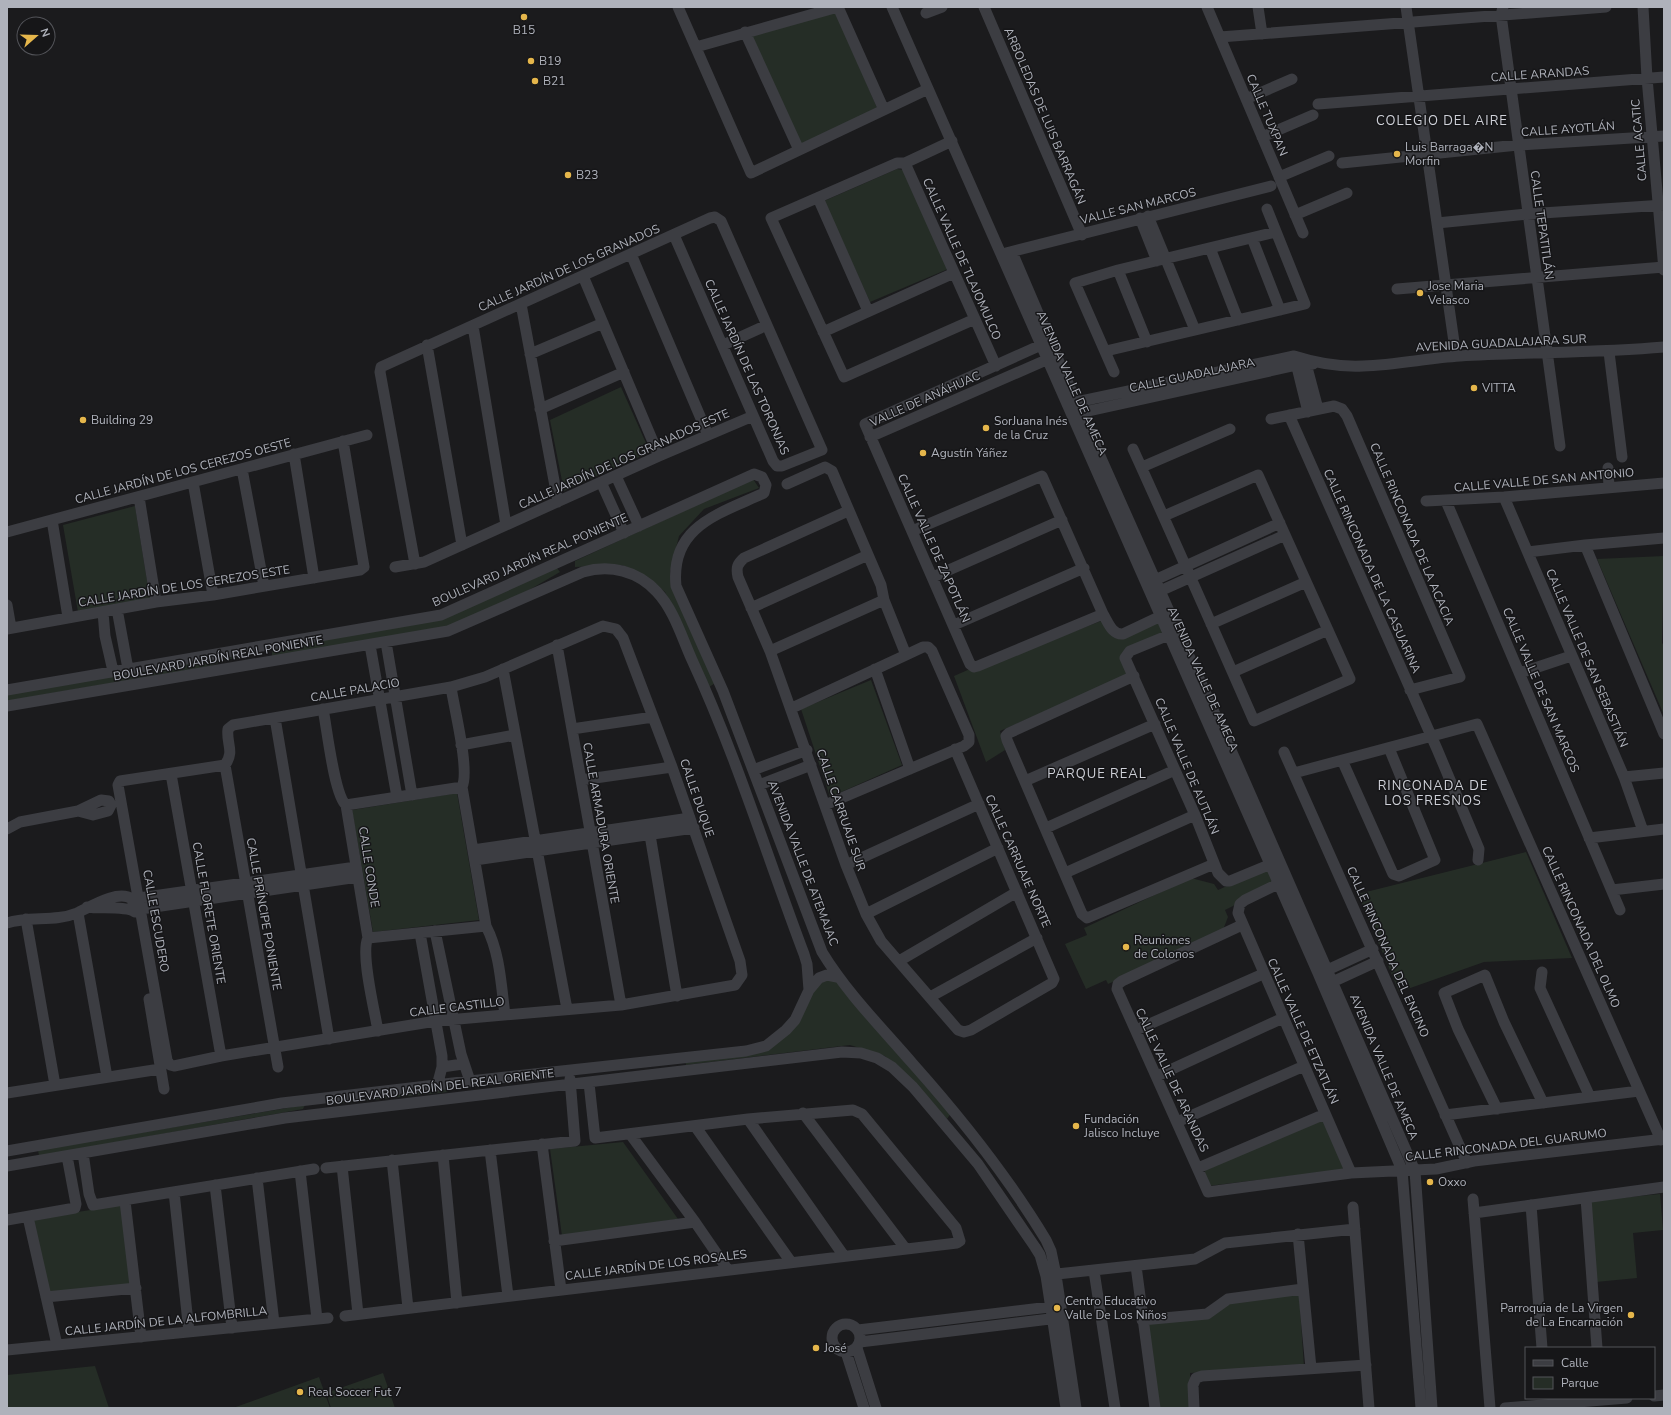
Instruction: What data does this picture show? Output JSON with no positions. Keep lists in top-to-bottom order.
{
  "streets": {
    "street": [
      "CALLE ARANDAS",
      "CALLE TUXPAN",
      "ARBOLEDAS DE LUIS BARRAGÁN",
      "CALLE AYOTLÁN",
      "CALLE ACATIC",
      "VALLE SAN MARCOS",
      "CALLE TEPATITLÁN",
      "CALLE VALLE DE TLAJOMULCO",
      "CALLE JARDÍN DE LOS GRANADOS",
      "AVENIDA GUADALAJARA SUR",
      "CALLE JARDÍN DE LAS TORONJAS",
      "CALLE GUADALAJARA",
      "AVENIDA VALLE DE AMECA",
      "VALLE DE ANÁHUAC",
      "CALLE JARDÍN DE LOS GRANADOS ESTE",
      "CALLE JARDÍN DE LOS CEREZOS OESTE",
      "CALLE VALLE DE SAN ANTONIO",
      "CALLE RINCONADA DE LA ACACIA",
      "CALLE VALLE DE ZAPOTLÁN",
      "BOULEVARD JARDÍN REAL PONIENTE",
      "CALLE RINCONADA DE LA CASUARINA",
      "CALLE JARDÍN DE LOS CEREZOS ESTE",
      "CALLE VALLE DE SAN SEBASTIÁN",
      "CALLE PALACIO",
      "CALLE VALLE DE SAN MARCOS",
      "CALLE VALLE DE AUTLÁN",
      "CALLE DUQUE",
      "CALLE CARRUAJE SUR",
      "CALLE ARMADURA ORIENTE",
      "CALLE CARRUAJE NORTE",
      "AVENIDA VALLE DE ATEMAJAC",
      "CALLE CONDE",
      "CALLE FLORETE ORIENTE",
      "CALLE PRÍNCIPE PONIENTE",
      "CALLE ESCUDERO",
      "CALLE RINCONADA DEL OLMO",
      "CALLE RINCONADA DEL ENCINO",
      "CALLE CASTILLO",
      "CALLE VALLE DE ETZATLÁN",
      "CALLE VALLE DE ARANDAS",
      "BOULEVARD JARDÍN DEL REAL ORIENTE",
      "CALLE RINCONADA DEL GUARUMO",
      "CALLE JARDÍN DE LOS ROSALES",
      "CALLE JARDÍN DE LA ALFOMBRILLA"
    ]
  },
  "crossings": [
    ["CALLE ARANDAS", "CALLE ACATIC"],
    ["CALLE ARANDAS", "CALLE TEPATITLÁN"],
    ["ARBOLEDAS DE LUIS BARRAGÁN", "VALLE SAN MARCOS"],
    ["CALLE AYOTLÁN", "CALLE ACATIC"],
    ["CALLE AYOTLÁN", "CALLE TEPATITLÁN"],
    ["VALLE SAN MARCOS", "AVENIDA VALLE DE AMECA"],
    ["CALLE TEPATITLÁN", "AVENIDA GUADALAJARA SUR"],
    ["CALLE VALLE DE TLAJOMULCO", "VALLE DE ANÁHUAC"],
    ["CALLE JARDÍN DE LOS GRANADOS", "CALLE JARDÍN DE LAS TORONJAS"],
    ["CALLE JARDÍN DE LOS GRANADOS", "CALLE JARDÍN DE LOS GRANADOS ESTE"],
    ["AVENIDA GUADALAJARA SUR", "CALLE GUADALAJARA"],
    ["CALLE JARDÍN DE LAS TORONJAS", "CALLE JARDÍN DE LOS GRANADOS ESTE"],
    ["CALLE GUADALAJARA", "AVENIDA VALLE DE AMECA"],
    ["AVENIDA VALLE DE AMECA", "VALLE DE ANÁHUAC"],
    ["AVENIDA VALLE DE AMECA", "CALLE VALLE DE AUTLÁN"],
    ["AVENIDA VALLE DE AMECA", "CALLE VALLE DE ETZATLÁN"],
    ["AVENIDA VALLE DE AMECA", "CALLE RINCONADA DEL GUARUMO"],
    ["VALLE DE ANÁHUAC", "CALLE VALLE DE ZAPOTLÁN"],
    ["CALLE JARDÍN DE LOS CEREZOS OESTE", "CALLE JARDÍN DE LOS CEREZOS ESTE"],
    ["CALLE VALLE DE SAN ANTONIO", "CALLE VALLE DE SAN SEBASTIÁN"],
    ["CALLE VALLE DE SAN ANTONIO", "CALLE VALLE DE SAN MARCOS"],
    ["CALLE RINCONADA DE LA ACACIA", "CALLE RINCONADA DE LA CASUARINA"],
    ["BOULEVARD JARDÍN REAL PONIENTE", "CALLE JARDÍN DE LOS CEREZOS ESTE"],
    ["BOULEVARD JARDÍN REAL PONIENTE", "AVENIDA VALLE DE ATEMAJAC"],
    ["CALLE RINCONADA DE LA CASUARINA", "CALLE RINCONADA DEL OLMO"],
    ["CALLE PALACIO", "CALLE DUQUE"],
    ["CALLE PALACIO", "CALLE ARMADURA ORIENTE"],
    ["CALLE PALACIO", "CALLE CONDE"],
    ["CALLE PALACIO", "CALLE PRÍNCIPE PONIENTE"],
    ["CALLE DUQUE", "CALLE CASTILLO"],
    ["CALLE CARRUAJE SUR", "CALLE CARRUAJE NORTE"],
    ["CALLE ARMADURA ORIENTE", "CALLE CASTILLO"],
    ["AVENIDA VALLE DE ATEMAJAC", "BOULEVARD JARDÍN DEL REAL ORIENTE"],
    ["CALLE CONDE", "CALLE CASTILLO"],
    ["CALLE FLORETE ORIENTE", "CALLE ESCUDERO"],
    ["CALLE FLORETE ORIENTE", "CALLE CASTILLO"],
    ["CALLE PRÍNCIPE PONIENTE", "CALLE CASTILLO"],
    ["CALLE ESCUDERO", "CALLE CASTILLO"],
    ["CALLE RINCONADA DEL OLMO", "CALLE RINCONADA DEL GUARUMO"],
    ["CALLE RINCONADA DEL ENCINO", "CALLE RINCONADA DEL GUARUMO"],
    ["CALLE VALLE DE ETZATLÁN", "CALLE VALLE DE ARANDAS"],
    ["CALLE VALLE DE ETZATLÁN", "CALLE RINCONADA DEL GUARUMO"],
    ["CALLE VALLE DE ARANDAS", "CALLE RINCONADA DEL GUARUMO"]
  ],
  "districts": ["COLEGIO DEL AIRE", "PARQUE REAL", "RINCONADA DE LOS FRESNOS"],
  "places": [
    "B15",
    "B19",
    "B21",
    "Luis Barraga�N Morfin",
    "B23",
    "Jose Maria Velasco",
    "VITTA",
    "Building 29",
    "SorJuana Inés de la Cruz",
    "Agustín Yáñez",
    "Reuniones de Colonos",
    "Fundación Jalisco Incluye",
    "Oxxo",
    "Centro Educativo Valle De Los Niños",
    "Parroquia de La Virgen de La Encarnación",
    "José",
    "Real Soccer Fut 7"
  ],
  "legend": ["Calle", "Parque"],
  "north": "right"
}
